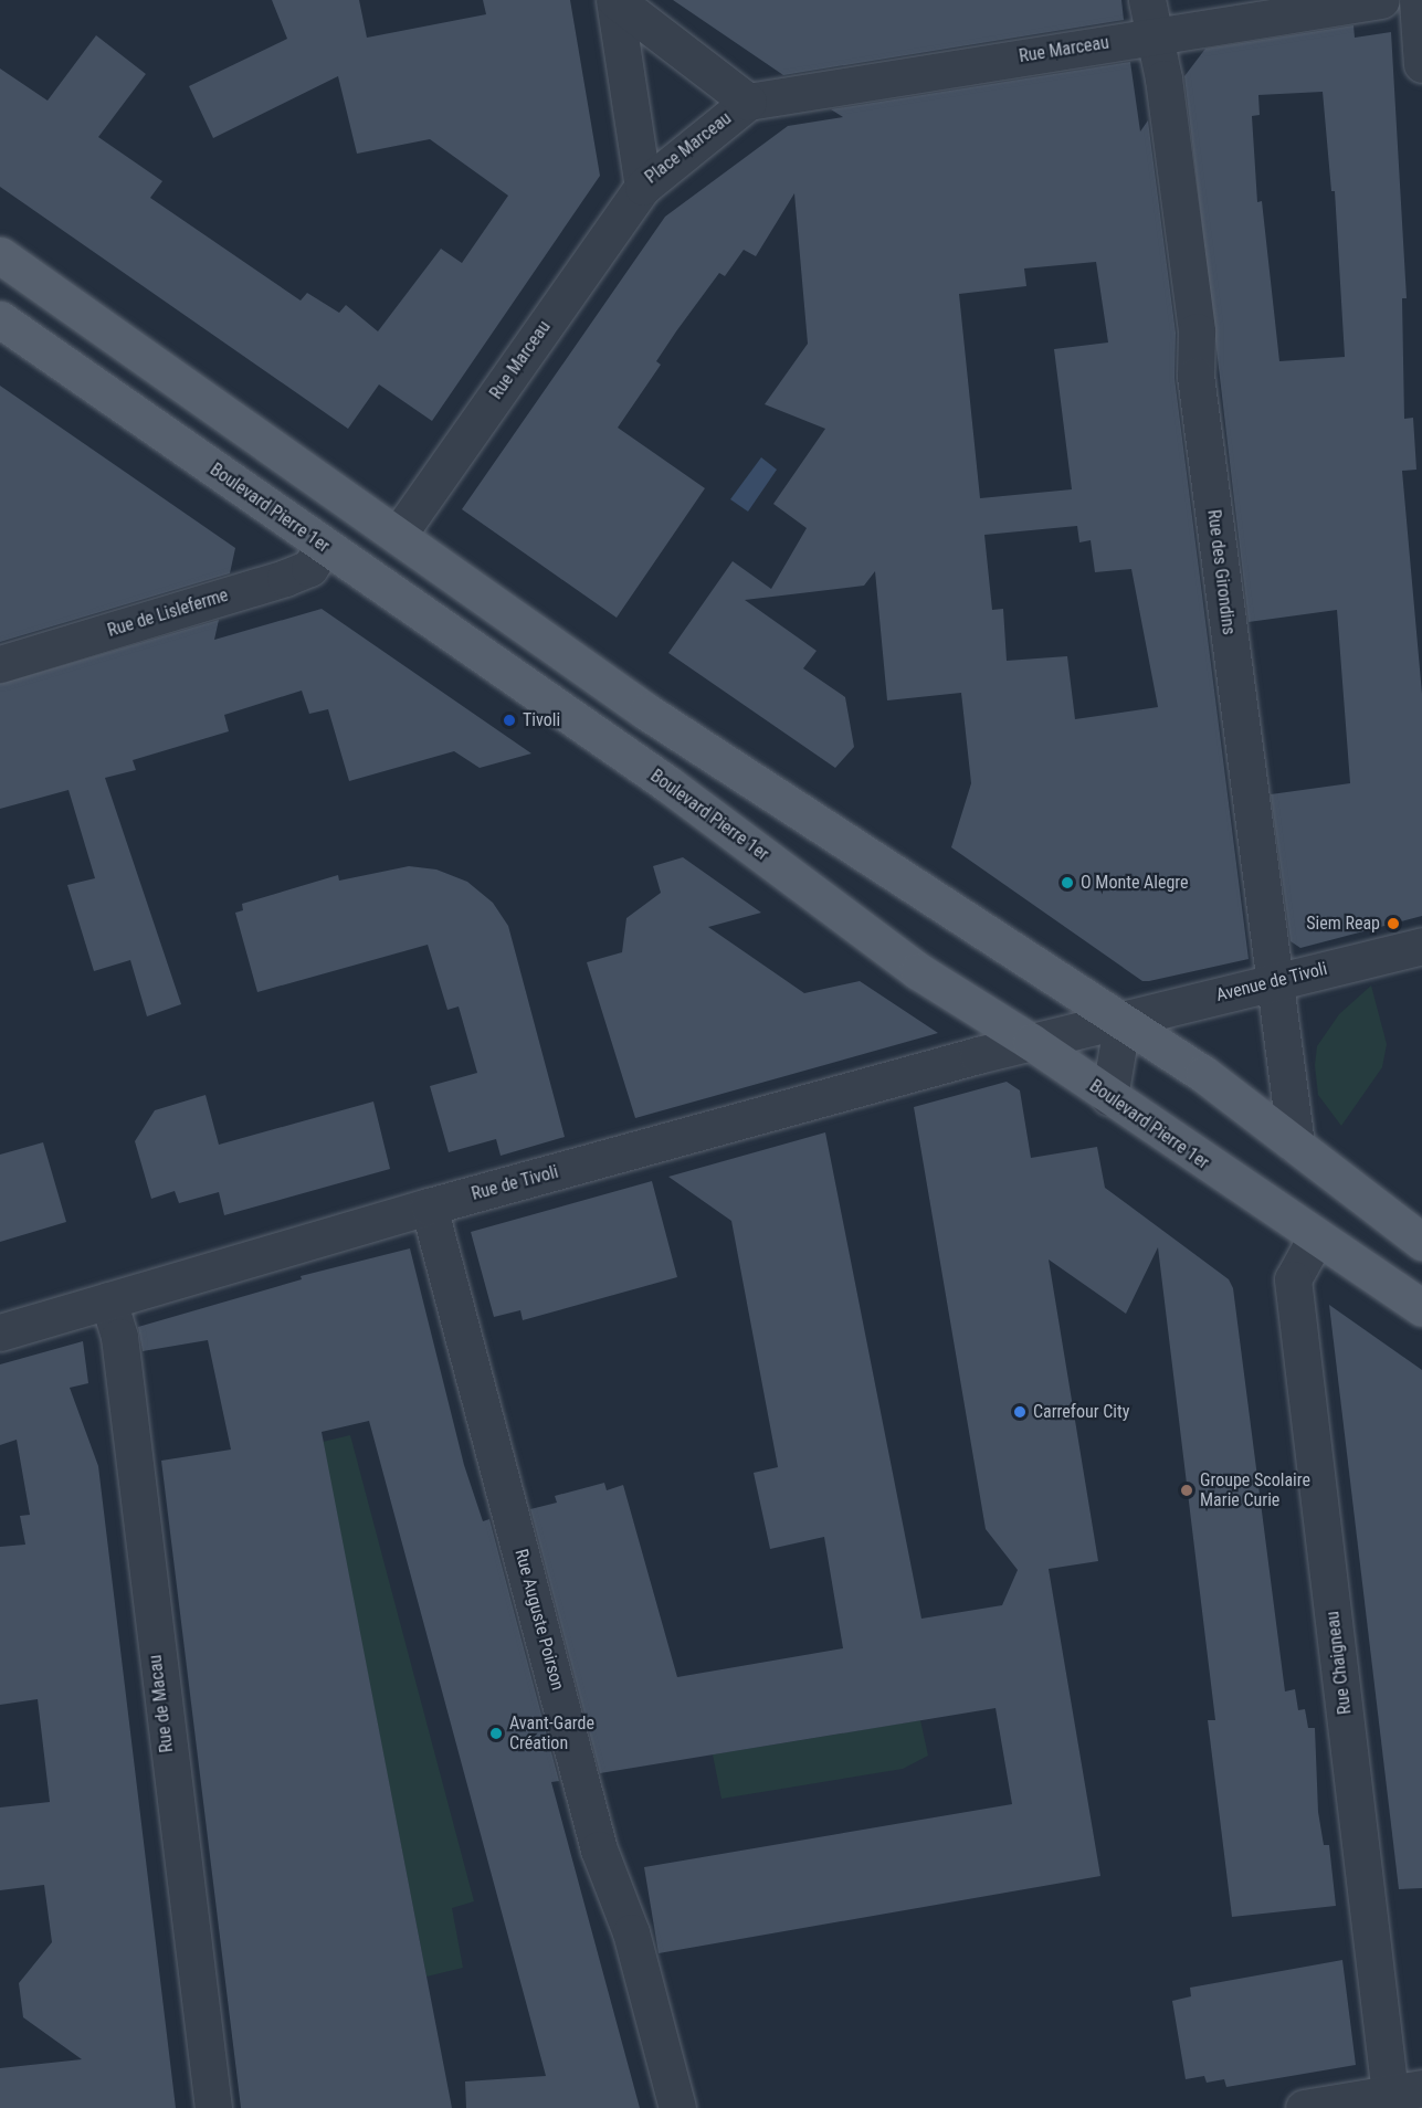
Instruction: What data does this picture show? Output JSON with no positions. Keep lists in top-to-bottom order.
{
  "streets": {
    "main road": ["Boulevard Pierre 1er"],
    "street": [
      "Rue Marceau",
      "Place Marceau",
      "Rue des Girondins",
      "Rue de Lisleferme",
      "Avenue de Tivoli",
      "Rue de Tivoli",
      "Rue Auguste Poirson",
      "Rue Chaigneau",
      "Rue de Macau"
    ]
  },
  "crossings": [
    ["Rue Marceau", "Place Marceau"],
    ["Rue Marceau", "Rue des Girondins"],
    ["Boulevard Pierre 1er", "Rue de Lisleferme"],
    ["Boulevard Pierre 1er", "Avenue de Tivoli"],
    ["Boulevard Pierre 1er", "Rue de Tivoli"],
    ["Boulevard Pierre 1er", "Rue Chaigneau"],
    ["Rue des Girondins", "Avenue de Tivoli"],
    ["Avenue de Tivoli", "Rue de Tivoli"],
    ["Rue de Tivoli", "Rue Auguste Poirson"],
    ["Rue de Tivoli", "Rue de Macau"]
  ],
  "places": [
    "Tivoli",
    "O Monte Alegre",
    "Siem Reap",
    "Carrefour City",
    "Groupe Scolaire Marie Curie",
    "Avant-Garde Création"
  ]
}
